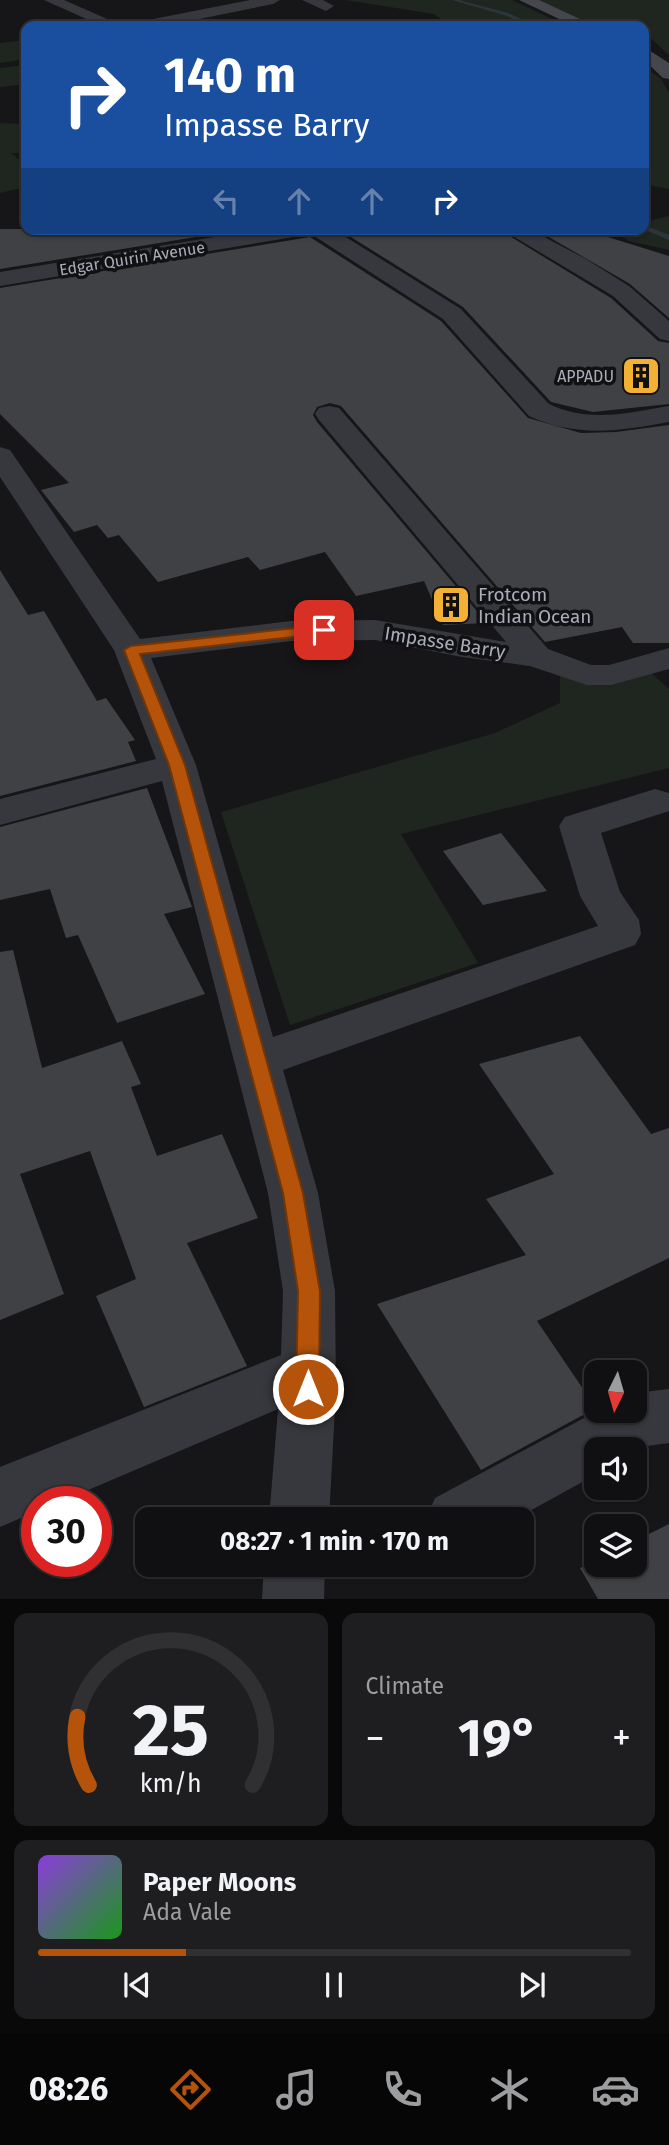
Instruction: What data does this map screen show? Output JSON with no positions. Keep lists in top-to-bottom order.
{
  "streets": {
    "street": ["Edgar Quirin Avenue", "Impasse Barry"]
  },
  "places": {
    "building": ["APPADU", "Frotcom Indian Ocean"]
  },
  "north": "bottom",
  "page": {
    "turn": ["140 m", "Impasse Barry"],
    "limit": "30",
    "trip": "08:27 · 1 min · 170 m",
    "tile": "Climate",
    "heat": ["−", "19°", "+"],
    "song": ["Paper Moons", "Ada Vale"],
    "tabs": "08:26",
    "gauge": ["25", "km/h"]
  }
}
